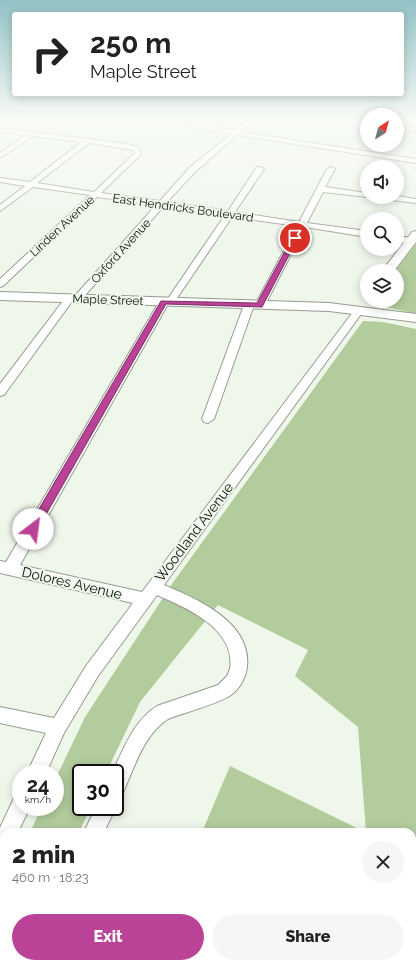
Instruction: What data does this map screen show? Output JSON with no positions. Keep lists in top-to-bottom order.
{
  "streets": {
    "main road": ["Maple Street"],
    "street": [
      "East Hendricks Boulevard",
      "Linden Avenue",
      "Oxford Avenue",
      "Woodland Avenue",
      "Dolores Avenue"
    ]
  },
  "crossings": [
    ["East Hendricks Boulevard", "Linden Avenue"],
    ["East Hendricks Boulevard", "Oxford Avenue"],
    ["Oxford Avenue", "Maple Street"],
    ["Woodland Avenue", "Dolores Avenue"]
  ],
  "north": "top right",
  "page": {
    "turn": ["250 m", "Maple Street"],
    "speed": "24 km/h",
    "limit": "30",
    "heading": ["2 min", "460 m · 18:23"],
    "buttons": ["Exit", "Share"]
  }
}
